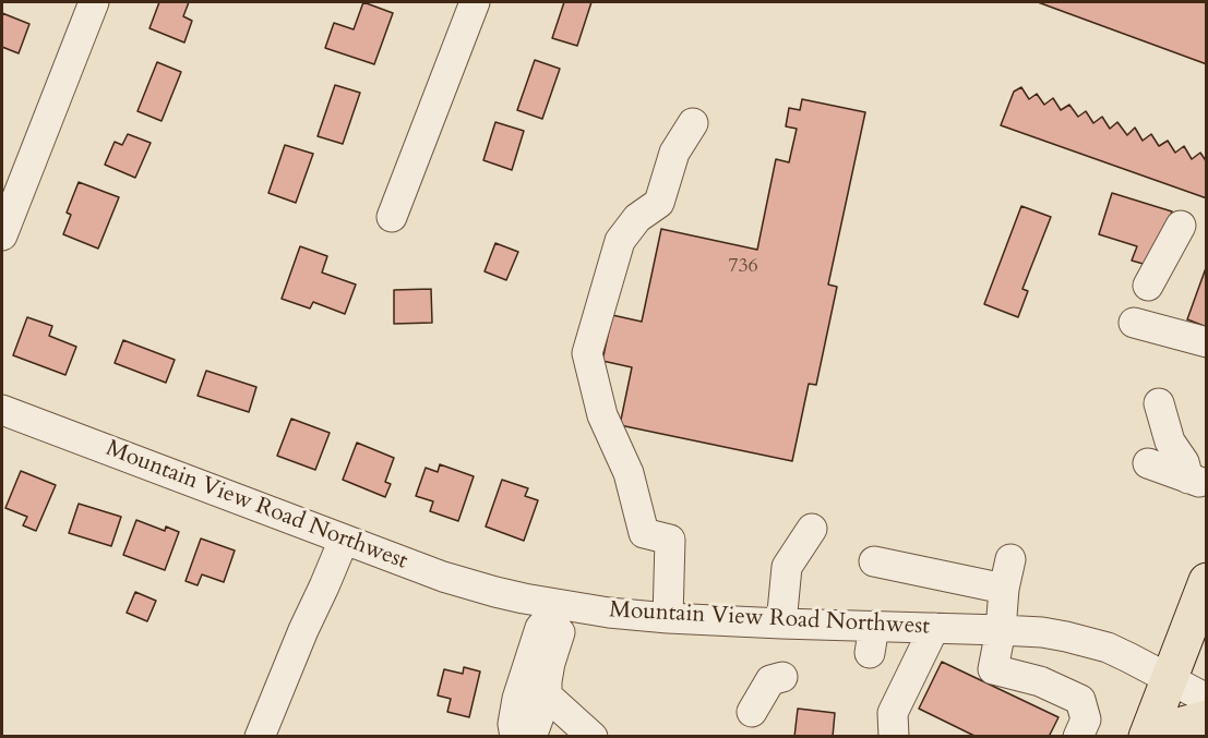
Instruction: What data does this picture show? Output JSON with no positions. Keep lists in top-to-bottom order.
{
  "streets": {
    "street": ["Mountain View Road Northwest"]
  },
  "house_numbers": ["736"]
}
